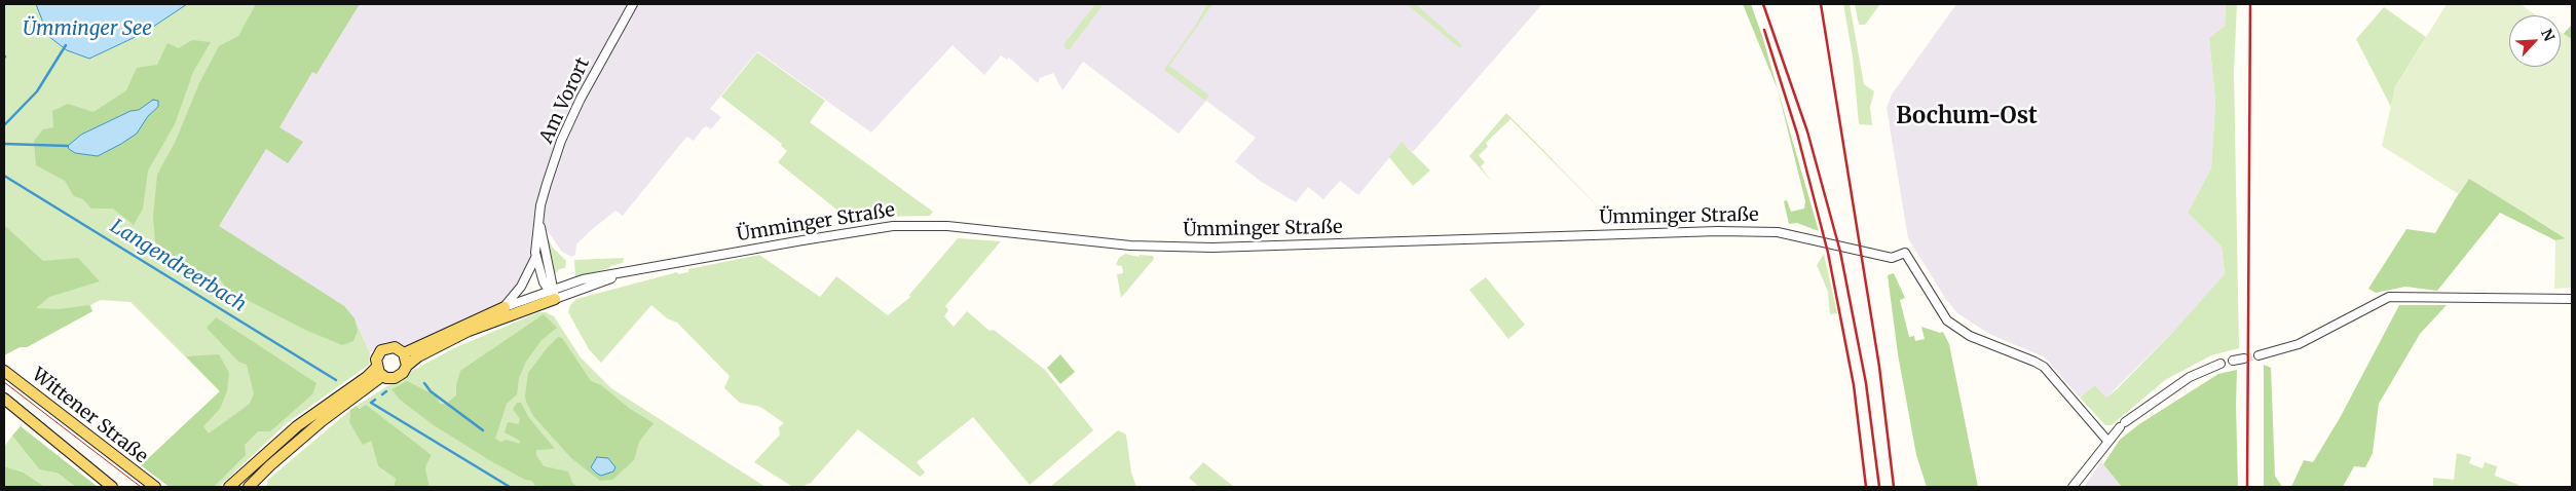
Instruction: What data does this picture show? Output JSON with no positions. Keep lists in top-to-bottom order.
{
  "streets": {
    "main road": ["Ümminger Straße", "Wittener Straße"],
    "street": ["Am Vorort"]
  },
  "crossings": [
    ["Am Vorort", "Ümminger Straße"]
  ],
  "districts": ["Bochum-Ost"],
  "water": ["Ümminger See", "Langendreerbach"],
  "north": "top right"
}
